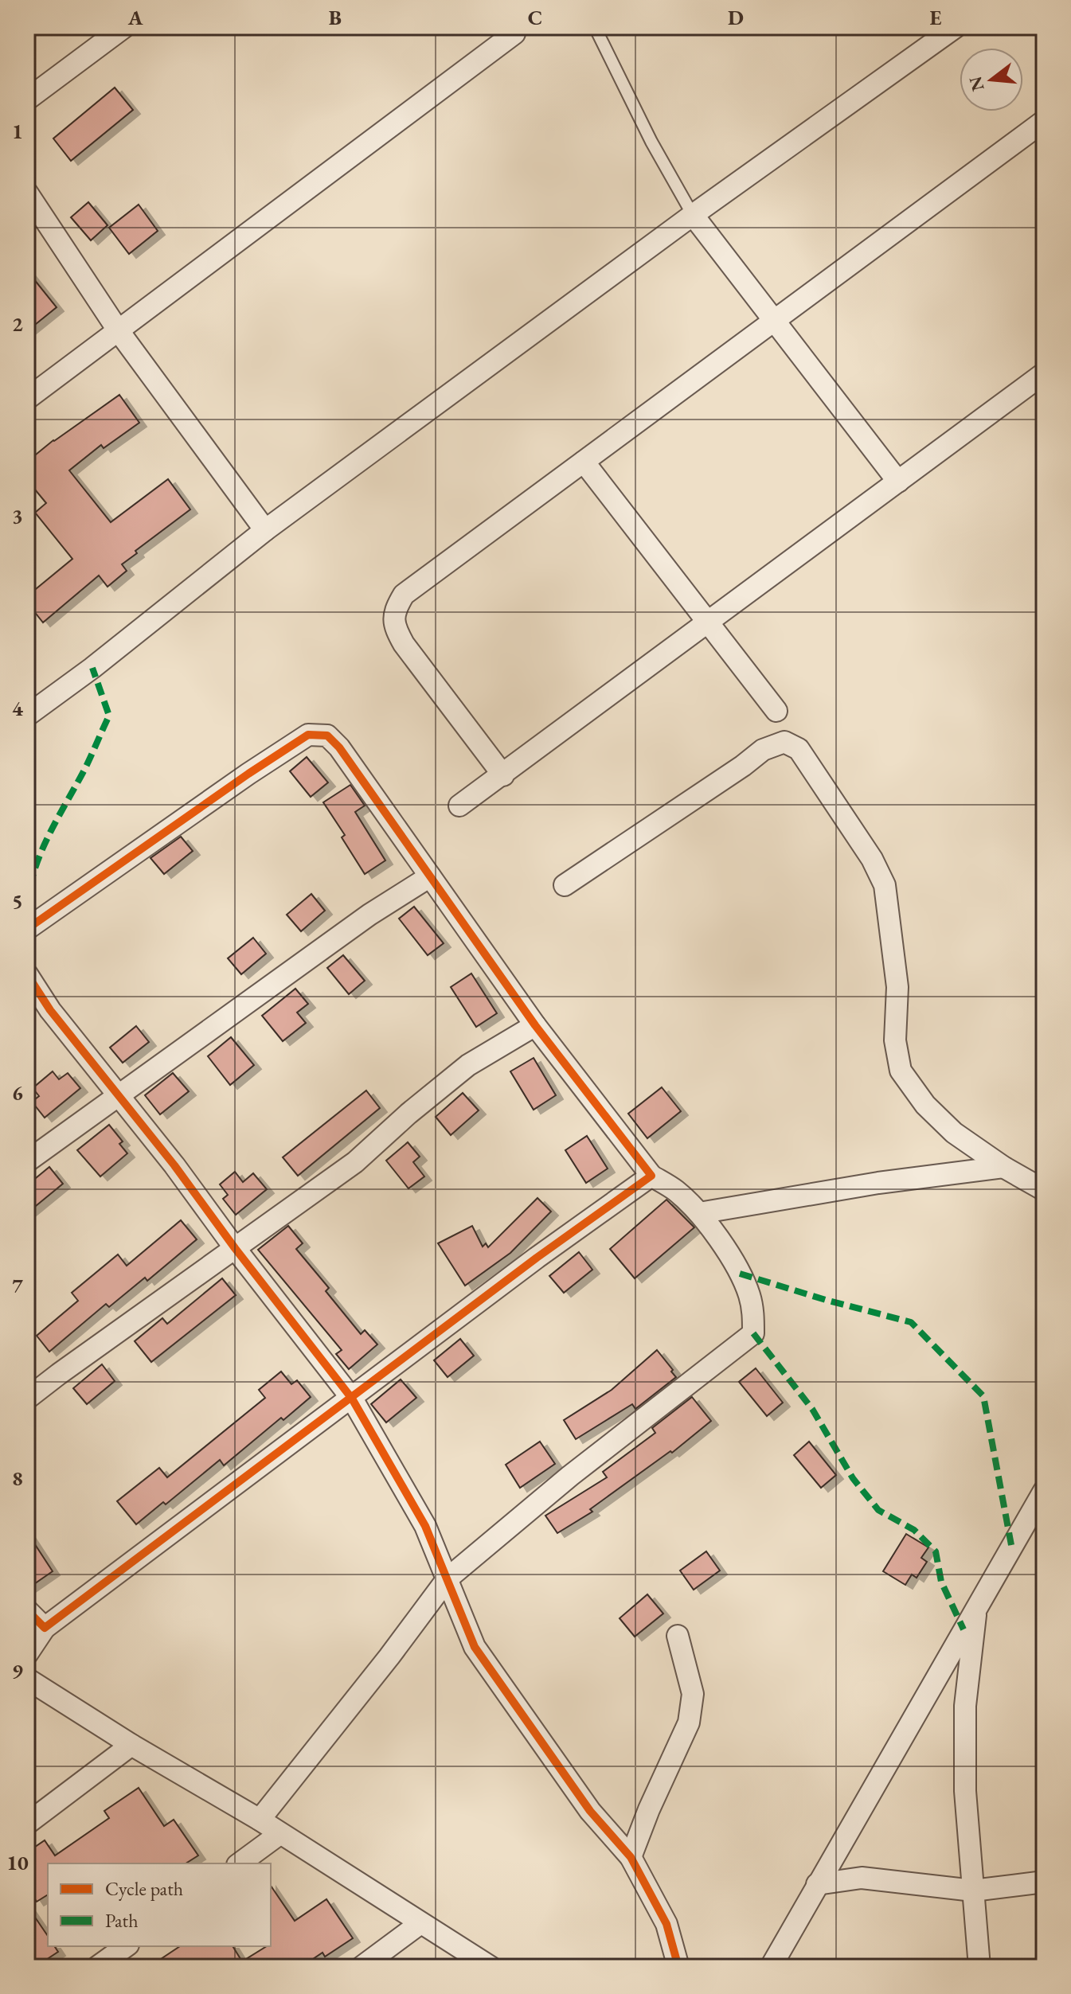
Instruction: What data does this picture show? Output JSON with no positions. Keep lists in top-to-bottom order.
{
  "legend": ["Cycle path", "Path"],
  "north": "left",
  "grid": {
    "columns": [
      "A",
      "B",
      "C",
      "D",
      "E"
    ],
    "rows": [
      "1",
      "2",
      "3",
      "4",
      "5",
      "6",
      "7",
      "8",
      "9",
      "10"
    ]
  }
}
